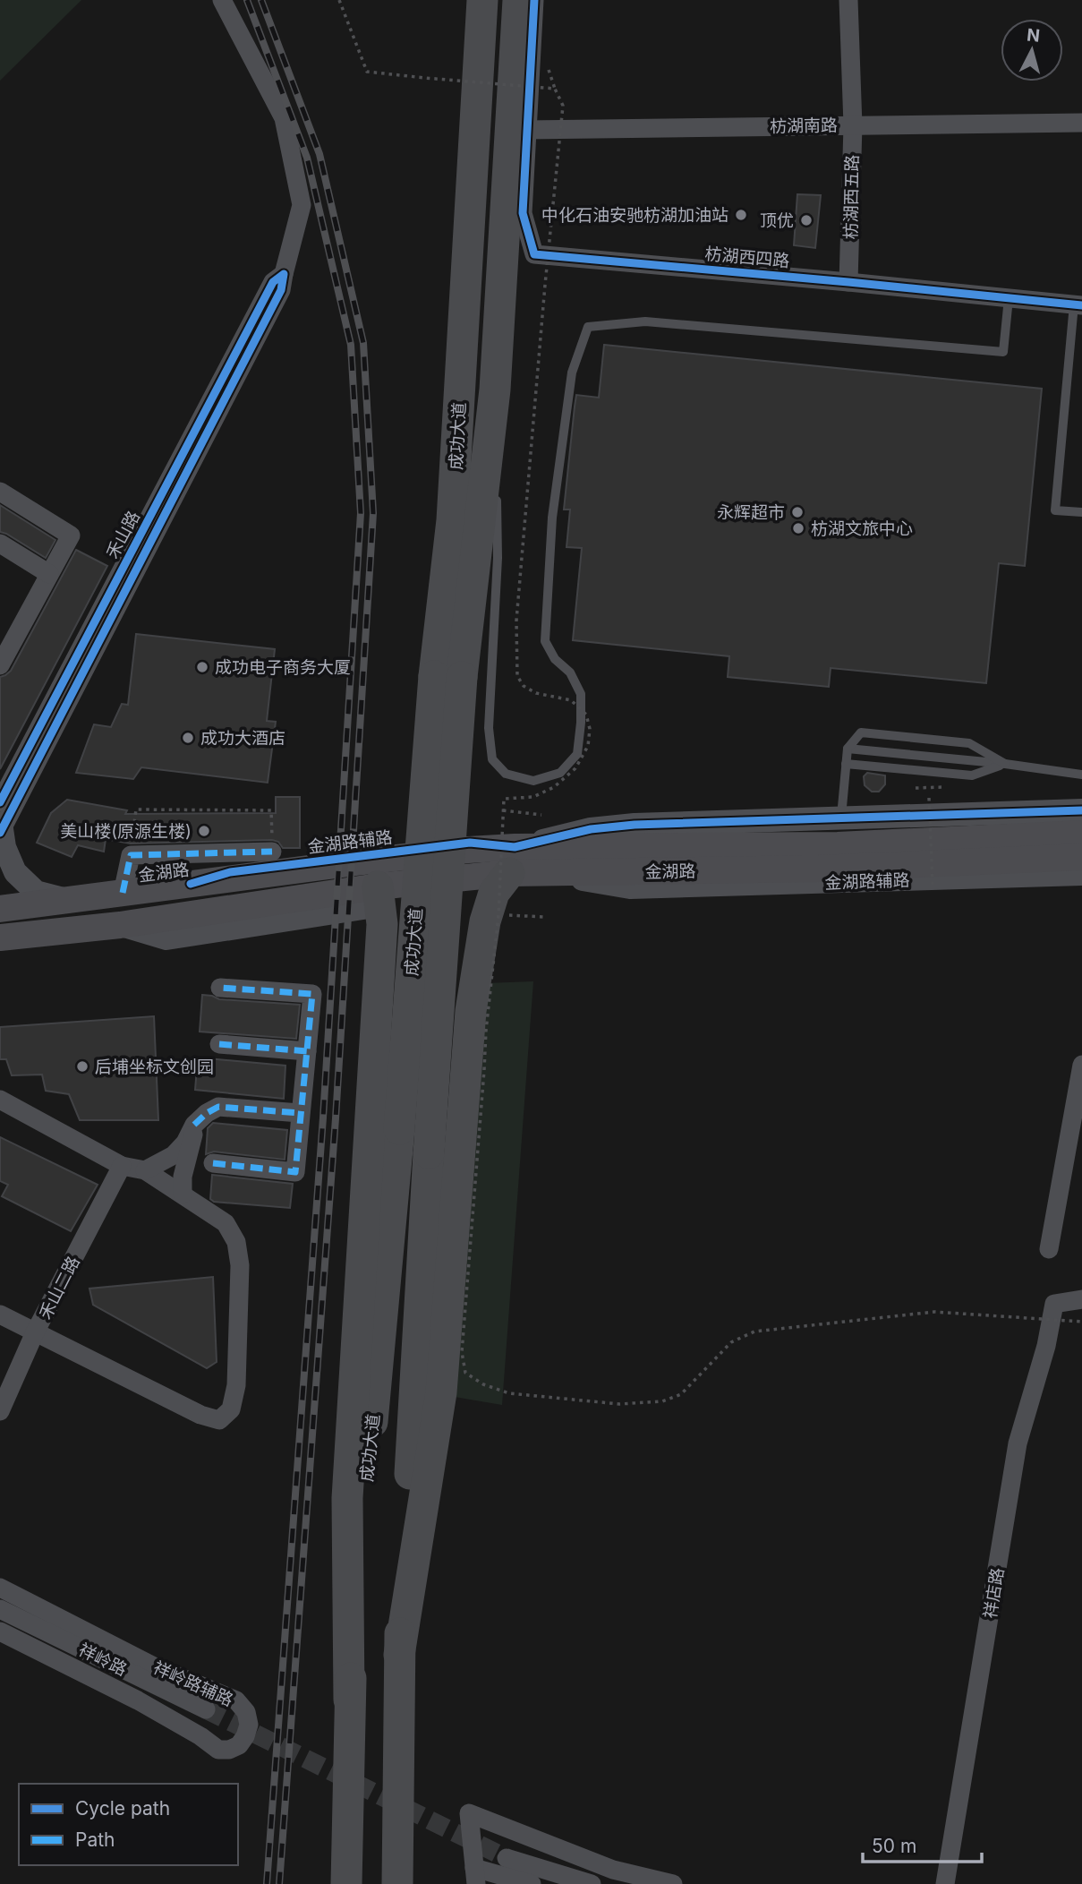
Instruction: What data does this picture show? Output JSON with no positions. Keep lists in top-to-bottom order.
{
  "streets": {
    "highway": ["成功大道"],
    "main road": ["金湖路"],
    "street": [
      "枋湖南路",
      "枋湖西五路",
      "枋湖西四路",
      "禾山路",
      "金湖路辅路",
      "禾山二路",
      "祥店路",
      "祥岭路",
      "祥岭路辅路"
    ]
  },
  "crossings": [
    ["枋湖南路", "枋湖西五路"],
    ["枋湖南路", "枋湖西四路"],
    ["枋湖西五路", "枋湖西四路"],
    ["金湖路辅路", "金湖路"]
  ],
  "places": [
    "中化石油安驰枋湖加油站",
    "顶优",
    "永辉超市",
    "枋湖文旅中心",
    "成功电子商务大厦",
    "成功大酒店",
    "美山楼(原源生楼)",
    "后埔坐标文创园"
  ],
  "legend": ["Cycle path", "Path"],
  "scale_bar": "50 m",
  "north": "top"
}
